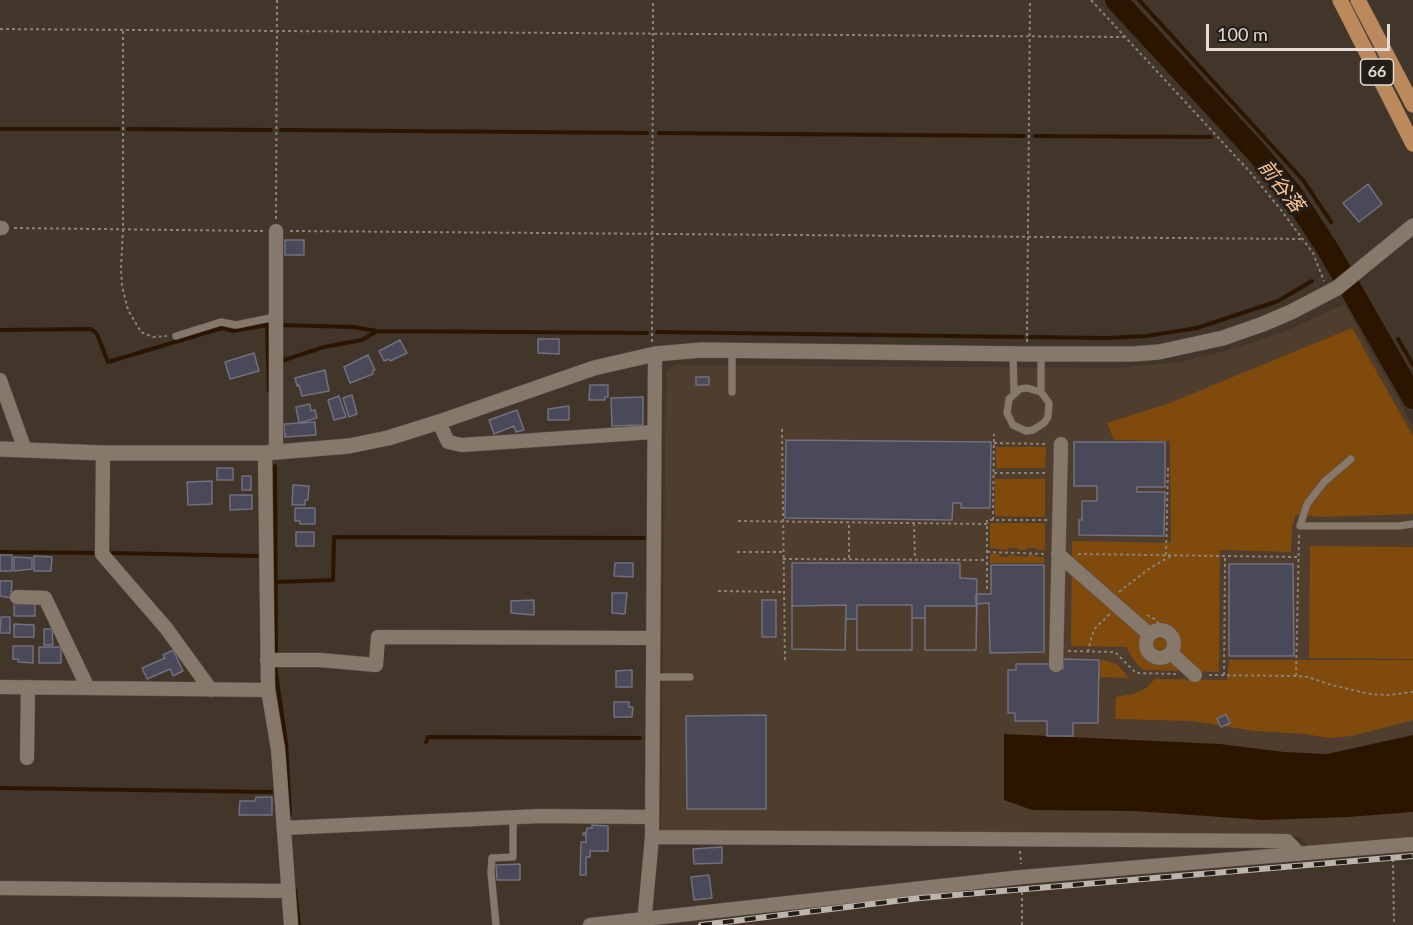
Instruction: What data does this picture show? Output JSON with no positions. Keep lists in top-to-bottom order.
{
  "streets": {
    "main road": ["66"]
  },
  "water": ["前谷落"],
  "scale_bar": "100 m"
}
